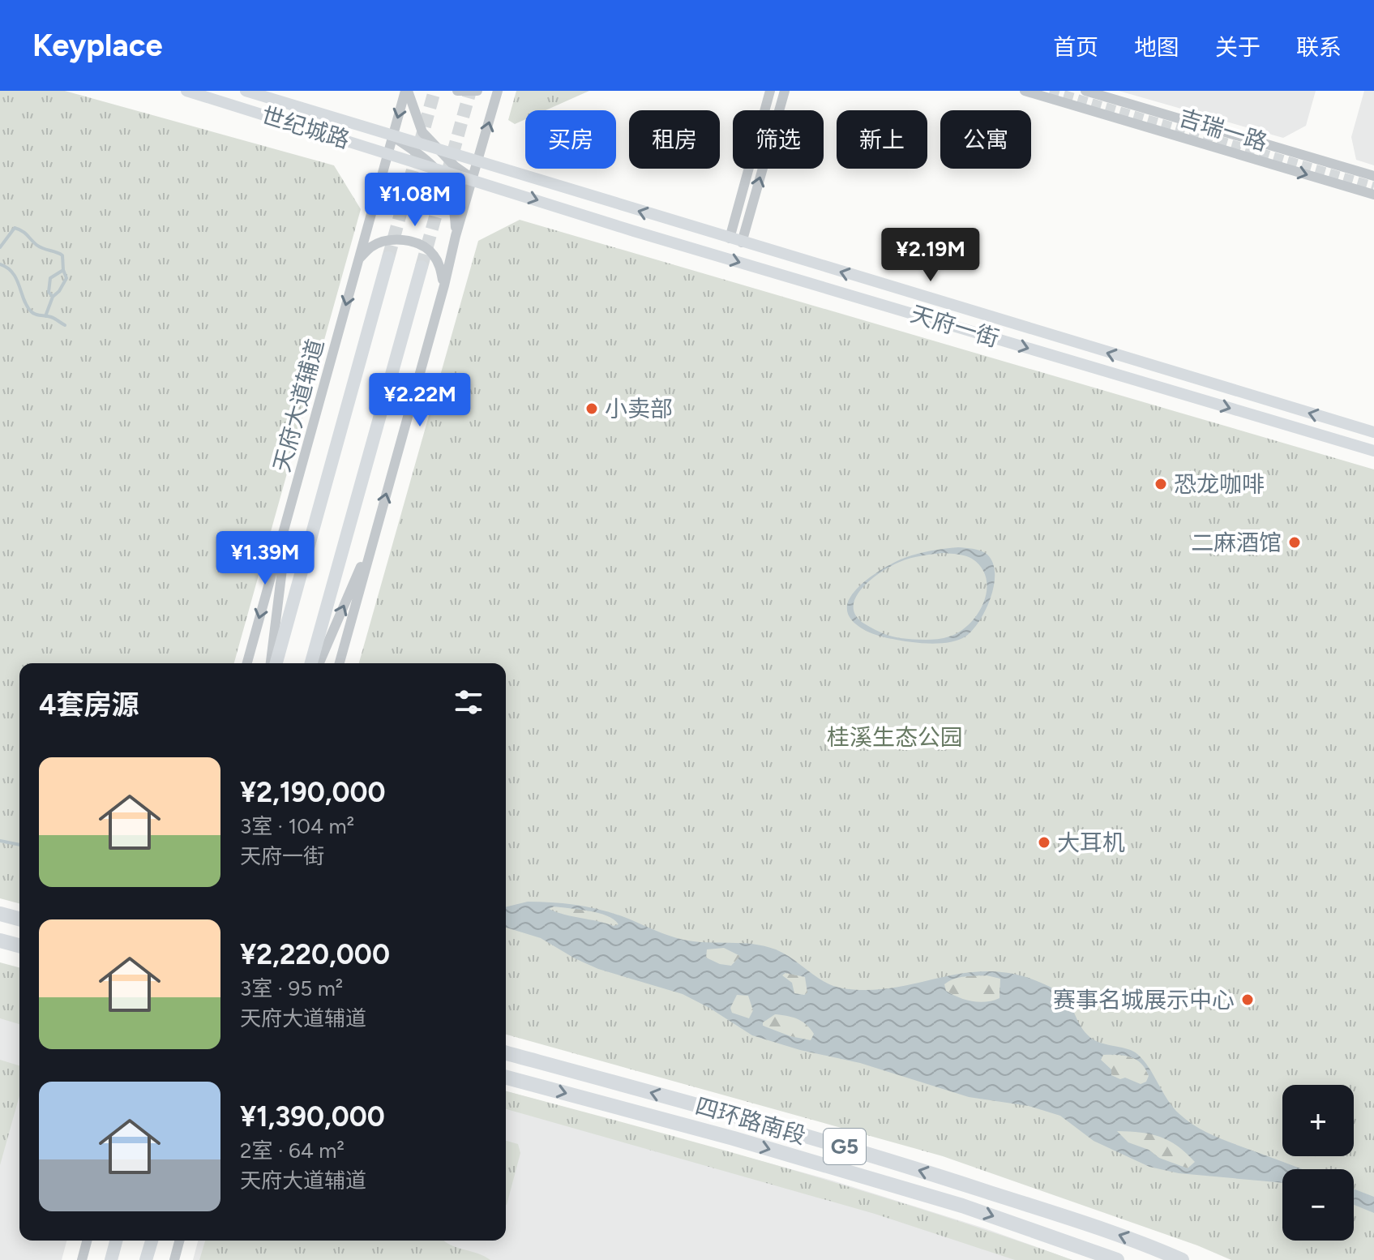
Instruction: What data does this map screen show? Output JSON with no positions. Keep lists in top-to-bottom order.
{
  "streets": {
    "highway": ["四环路南段", "G5"],
    "main road": ["世纪城路", "天府一街"],
    "street": ["吉瑞一路", "天府大道辅道"]
  },
  "crossings": [
    ["世纪城路", "天府一街"],
    ["世纪城路", "天府大道辅道"],
    ["天府一街", "天府大道辅道"]
  ],
  "parks": ["桂溪生态公园"],
  "places": [
    "小卖部",
    "恐龙咖啡",
    "二麻酒馆",
    "大耳机",
    "赛事名城展示中心"
  ],
  "page": {
    "header": "Keyplace",
    "nav": [
      "首页",
      "地图",
      "关于",
      "联系"
    ],
    "chip": [
      "买房",
      "租房",
      "筛选",
      "新上",
      "公寓"
    ],
    "price": [
      "¥1.08M",
      "¥2.19M",
      "¥2.22M",
      "¥1.39M"
    ],
    "heading": "4套房源",
    "list": [
      {
        "name": "¥2,190,000",
        "note": "3室 · 104 m² · 天府一街"
      },
      {
        "name": "¥2,220,000",
        "note": "3室 · 95 m² · 天府大道辅道"
      },
      {
        "name": "¥1,390,000",
        "note": "2室 · 64 m² · 天府大道辅道"
      }
    ],
    "map_buttons": ["+", "−"]
  }
}
